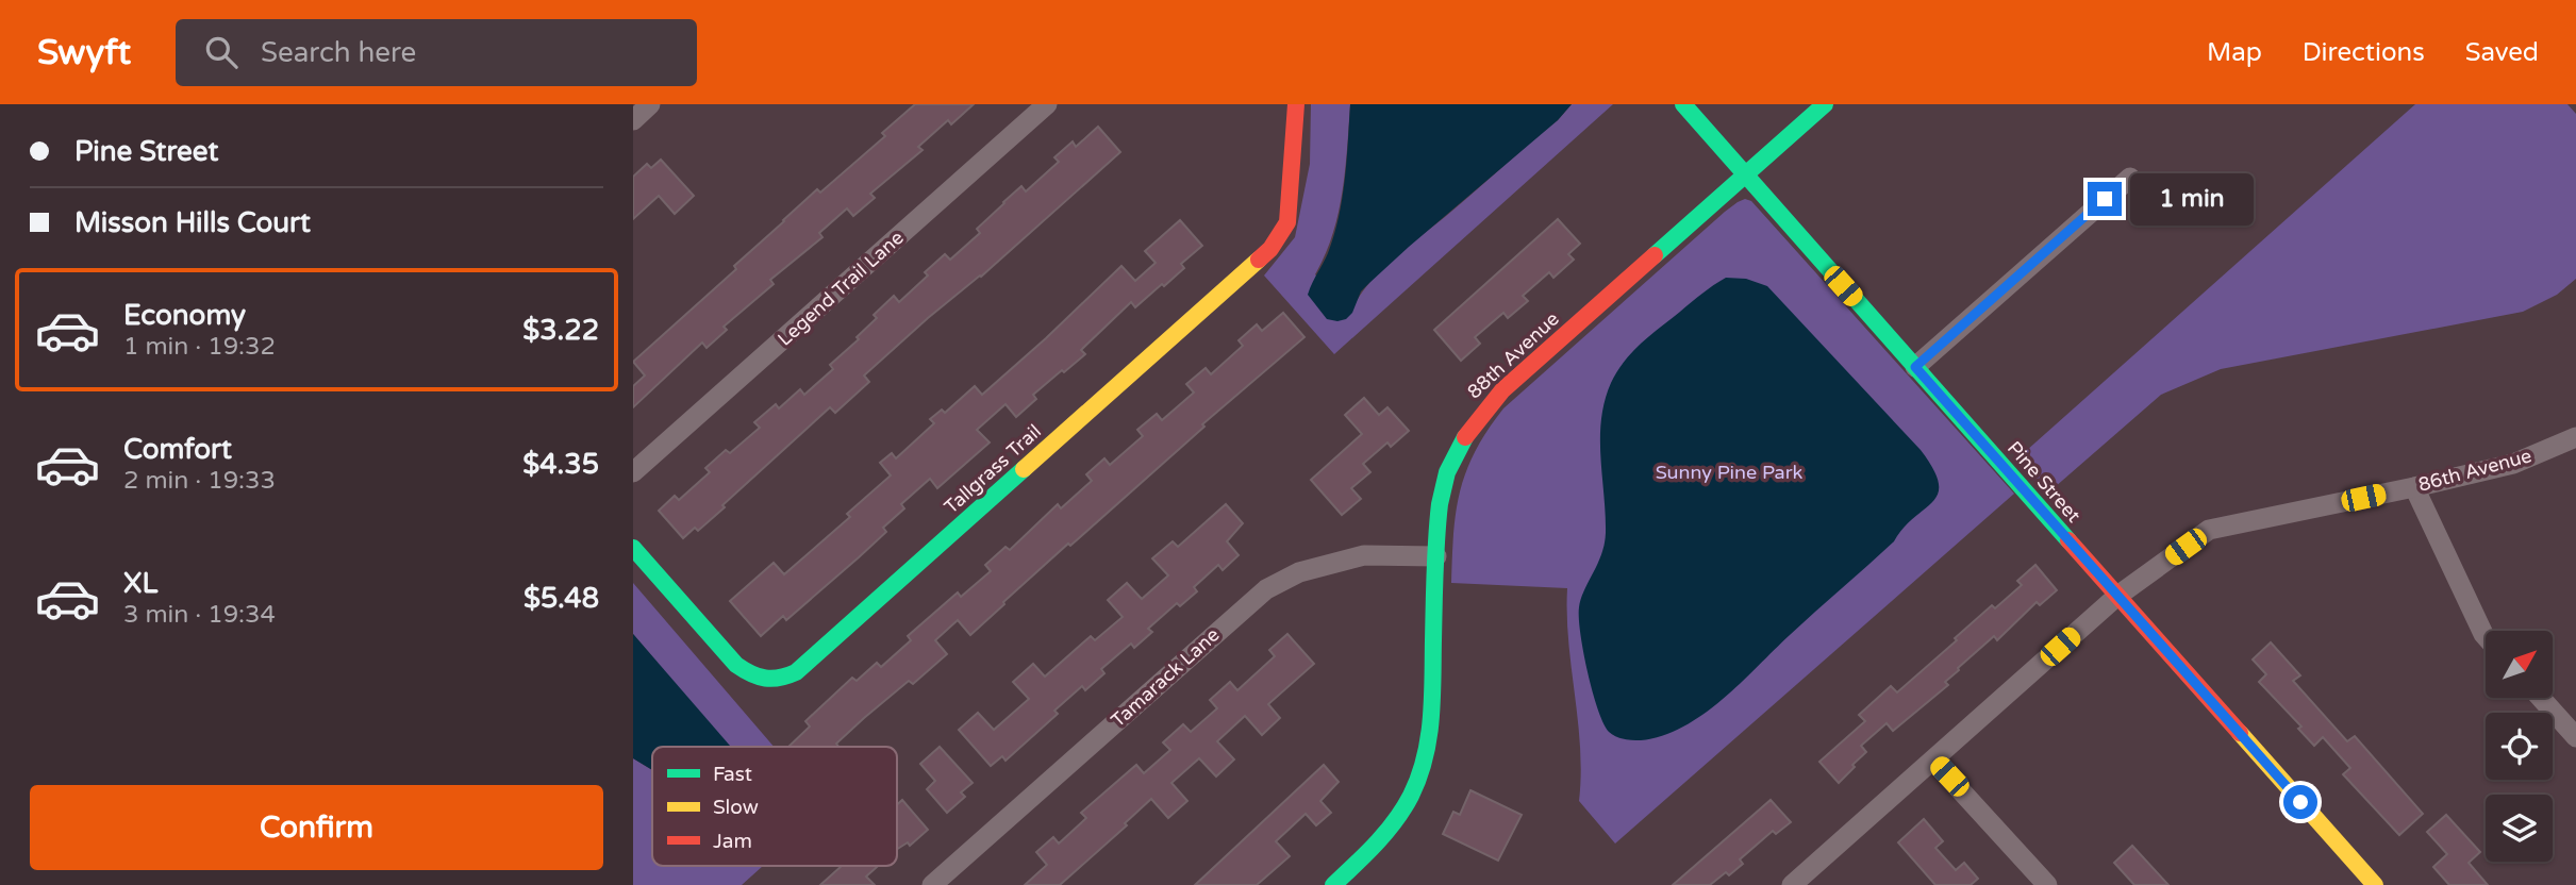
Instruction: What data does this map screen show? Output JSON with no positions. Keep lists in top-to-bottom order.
{
  "streets": {
    "street": [
      "Legend Trail Lane",
      "88th Avenue",
      "Tallgrass Trail",
      "86th Avenue",
      "Pine Street",
      "Tamarack Lane"
    ]
  },
  "crossings": [
    ["88th Avenue", "Pine Street"],
    ["88th Avenue", "Tamarack Lane"],
    ["86th Avenue", "Pine Street"]
  ],
  "parks": ["Sunny Pine Park"],
  "legend": ["Fast", "Slow", "Jam"],
  "north": "top right",
  "page": {
    "header": "Swyft",
    "search": "Search here",
    "nav": ["Map", "Directions", "Saved"],
    "banner": ["Pine Street", "Misson Hills Court"],
    "bubble": "1 min",
    "list": [
      {
        "name": "Economy",
        "note": "1 min · 19:32",
        "value": "$3.22"
      },
      {
        "name": "Comfort",
        "note": "2 min · 19:33",
        "value": "$4.35"
      },
      {
        "name": "XL",
        "note": "3 min · 19:34",
        "value": "$5.48"
      }
    ],
    "buttons": "Confirm"
  }
}
